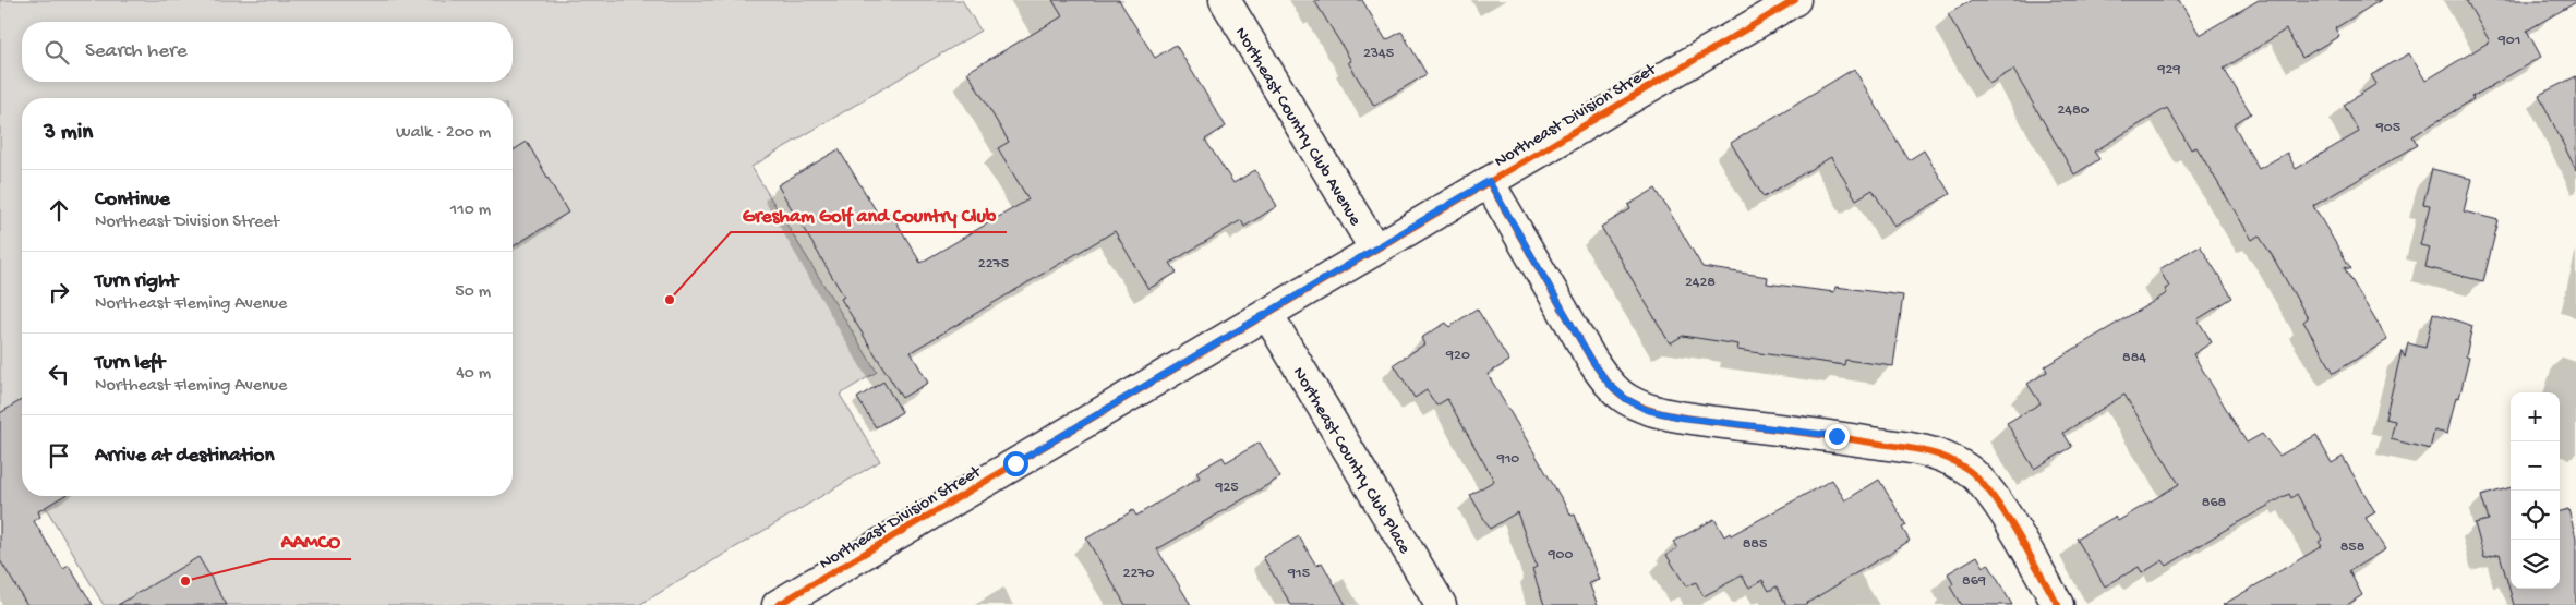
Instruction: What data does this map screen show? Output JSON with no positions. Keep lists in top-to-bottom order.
{
  "streets": {
    "street": ["Northeast Division Street", "Northeast Country Club Avenue", "Northeast Country Club Place"]
  },
  "crossings": [
    ["Northeast Division Street", "Northeast Country Club Avenue"],
    ["Northeast Division Street", "Northeast Country Club Place"]
  ],
  "places": ["Gresham Golf and Country Club", "AAMCO"],
  "house_numbers": [
    "901",
    "2345",
    "929",
    "2480",
    "905",
    "2275",
    "2428",
    "920",
    "884",
    "910",
    "925",
    "868",
    "885",
    "858",
    "900",
    "2270",
    "915",
    "869"
  ],
  "page": {
    "search": "Search here",
    "heading": ["3 min", "Walk · 200 m"],
    "list": [
      ["Continue", "Northeast Division Street", "110 m"],
      ["Turn right", "Northeast Fleming Avenue", "50 m"],
      ["Turn left", "Northeast Fleming Avenue", "40 m"],
      "Arrive at destination"
    ],
    "map_buttons": ["+", "−"]
  }
}
